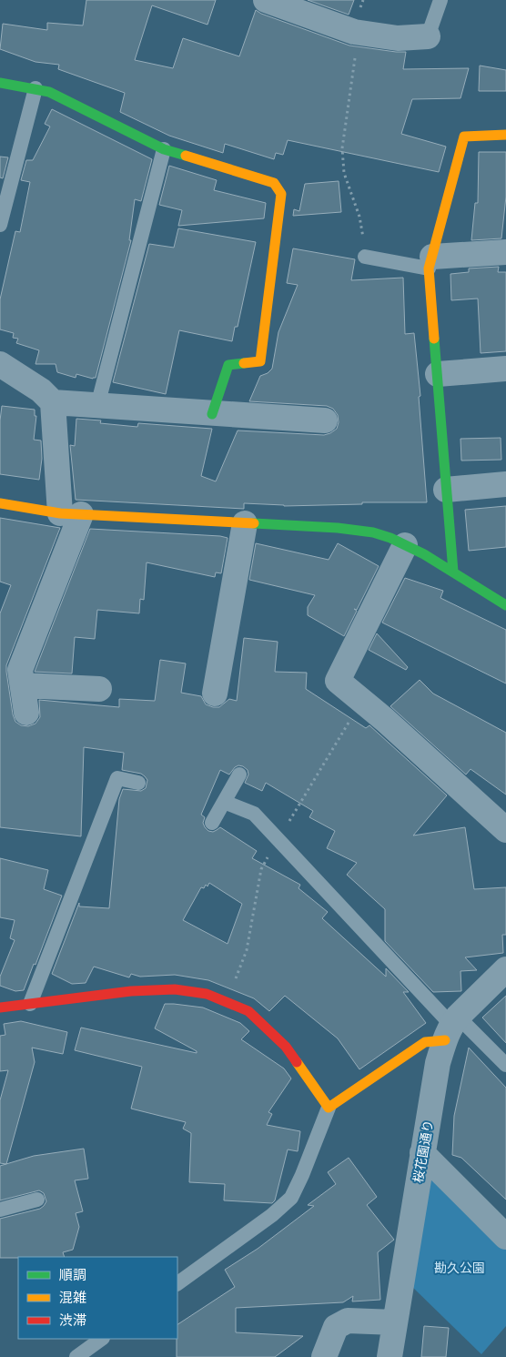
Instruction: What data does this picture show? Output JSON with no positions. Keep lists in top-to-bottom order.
{
  "streets": {
    "street": ["桜花園通り"]
  },
  "parks": ["勘久公園"],
  "legend": ["順調", "混雑", "渋滞"]
}
